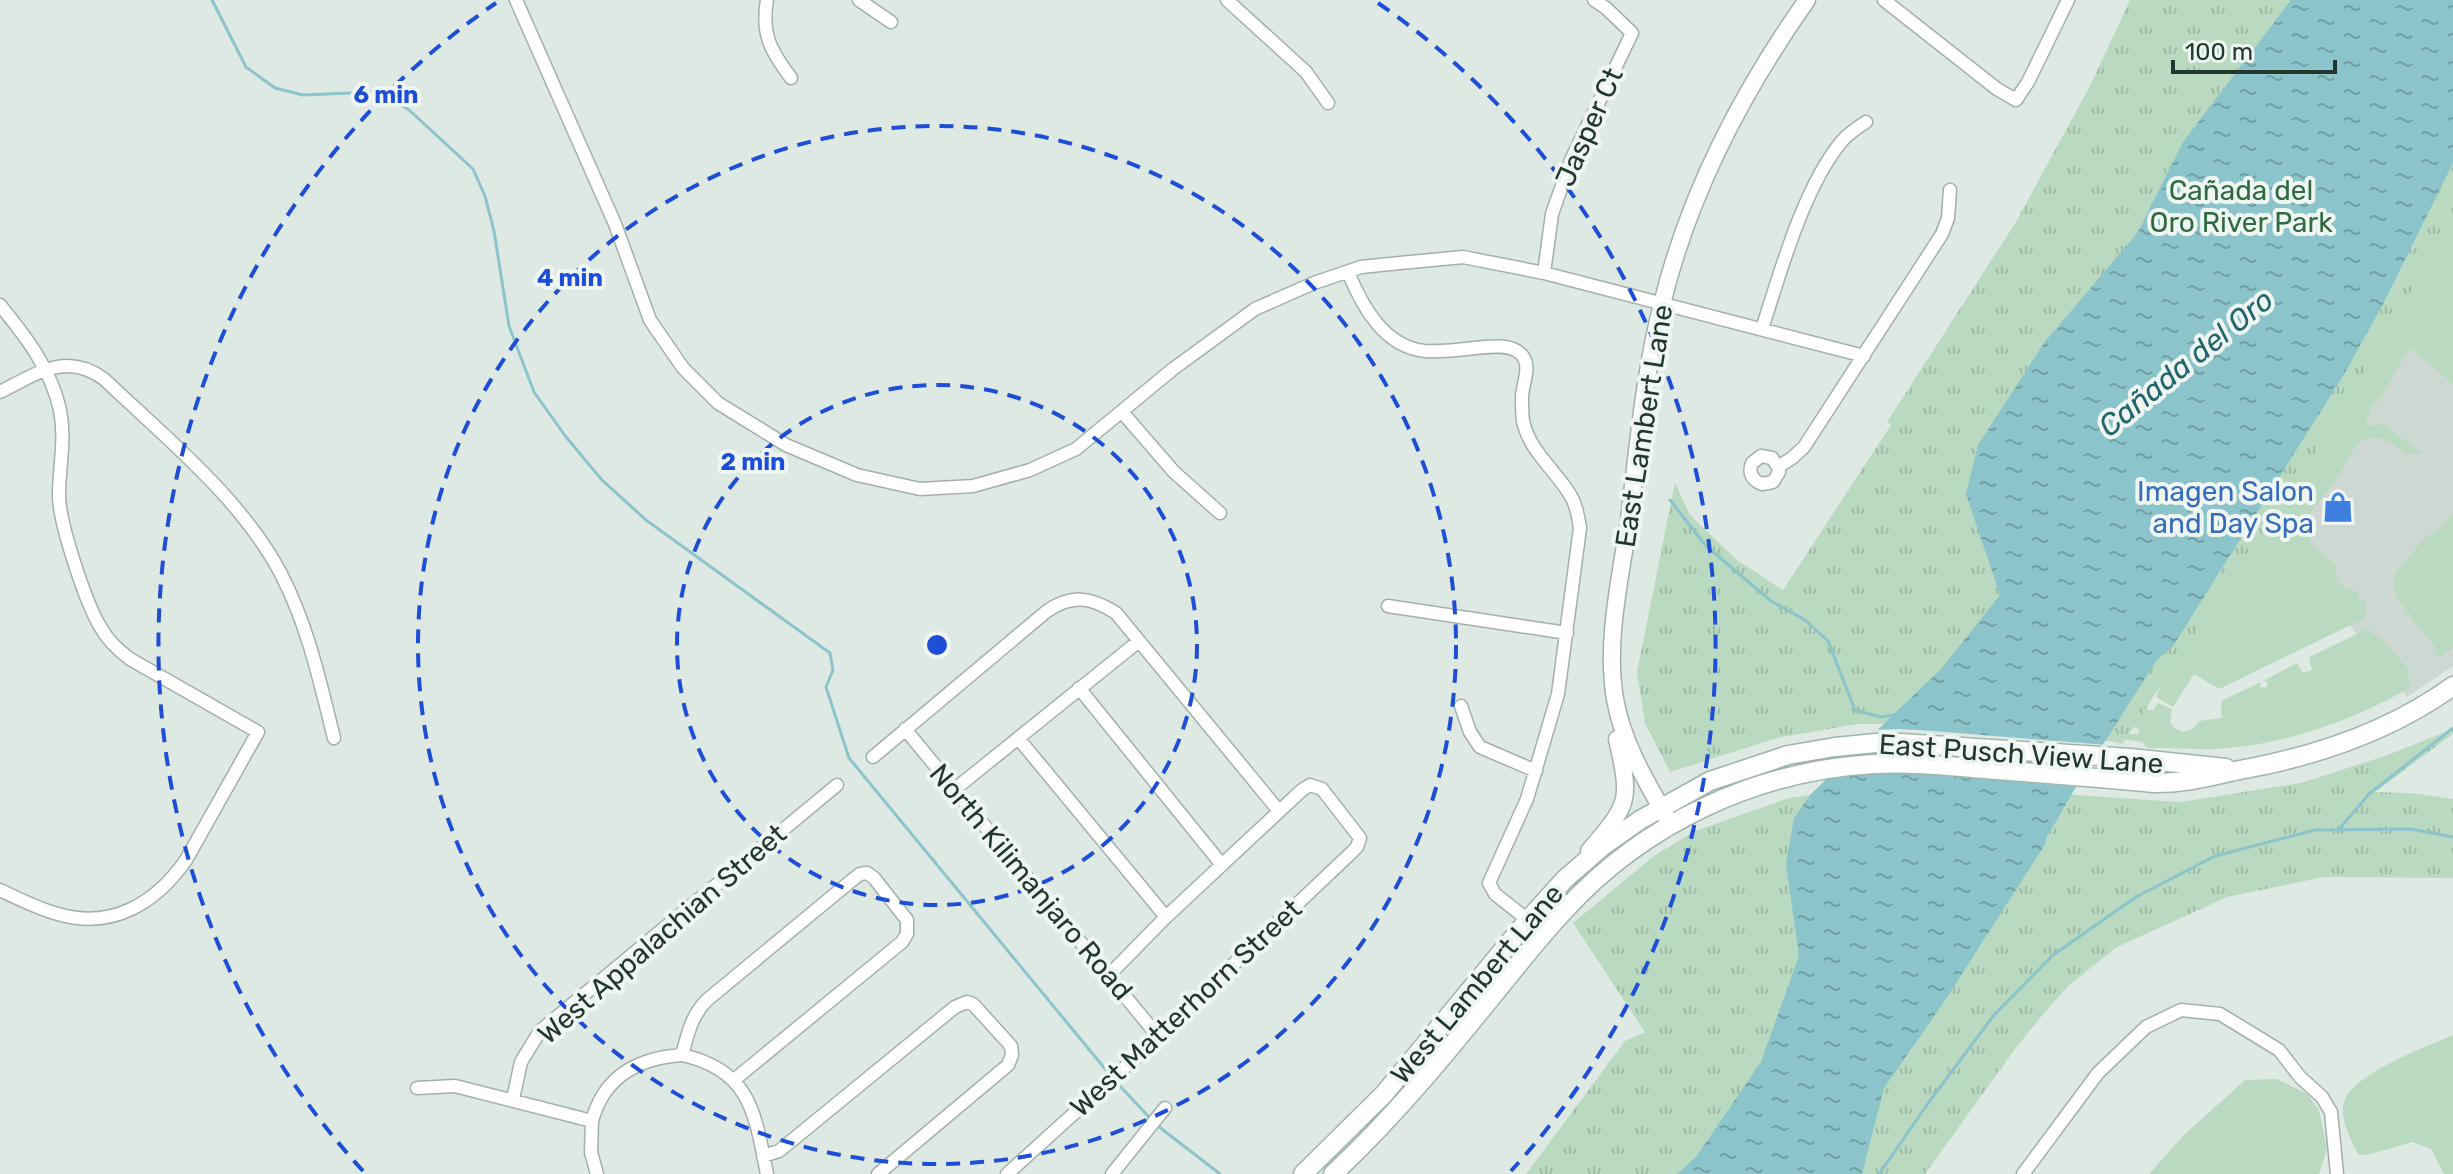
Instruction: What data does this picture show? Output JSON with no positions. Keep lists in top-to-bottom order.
{
  "streets": {
    "main road": ["East Pusch View Lane", "West Lambert Lane"],
    "street": [
      "Jasper Ct",
      "East Lambert Lane",
      "North Kilimanjaro Road",
      "West Appalachian Street",
      "West Matterhorn Street"
    ]
  },
  "crossings": [
    ["East Lambert Lane", "East Pusch View Lane"],
    ["East Lambert Lane", "West Lambert Lane"],
    ["East Pusch View Lane", "West Lambert Lane"],
    ["North Kilimanjaro Road", "West Matterhorn Street"]
  ],
  "water": ["Cañada del Oro"],
  "parks": ["Cañada del Oro River Park"],
  "places": {
    "shop": ["Imagen Salon and Day Spa"]
  },
  "scale_bar": "100 m",
  "rings": ["6 min", "4 min", "2 min"]
}
